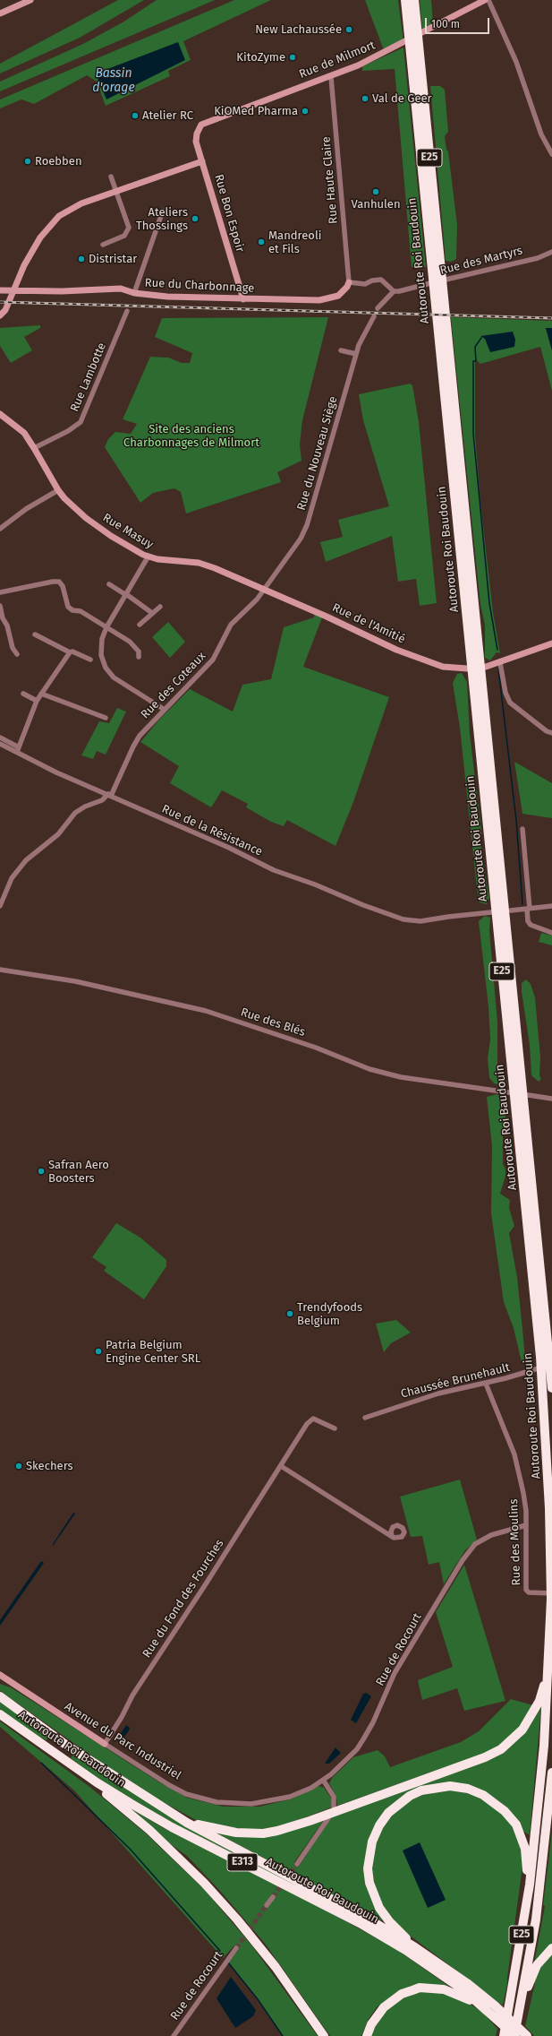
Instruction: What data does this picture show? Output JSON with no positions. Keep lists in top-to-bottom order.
{
  "streets": {
    "highway": ["E25", "Autoroute Roi Baudouin", "E313"],
    "street": [
      "Rue de Milmort",
      "Rue Haute Claire",
      "Rue Bon Espoir",
      "Rue des Martyrs",
      "Rue du Charbonnage",
      "Rue Lambotte",
      "Rue du Nouveau Siège",
      "Rue Masuy",
      "Rue de l'Amitié",
      "Rue des Coteaux",
      "Rue de la Résistance",
      "Rue des Blés",
      "Chaussée Brunehault",
      "Rue des Moulins",
      "Rue du Fond des Fourches",
      "Rue de Rocourt",
      "Avenue du Parc Industriel"
    ]
  },
  "crossings": [
    ["Rue de Milmort", "Rue Haute Claire"],
    ["Rue de Milmort", "Rue Bon Espoir"],
    ["E25", "Autoroute Roi Baudouin"],
    ["Rue Haute Claire", "Rue du Charbonnage"],
    ["Rue Bon Espoir", "Rue du Charbonnage"],
    ["Autoroute Roi Baudouin", "E313"],
    ["Rue Lambotte", "Rue Masuy"],
    ["Rue du Nouveau Siège", "Rue Masuy"],
    ["Rue du Nouveau Siège", "Rue de l'Amitié"],
    ["Rue du Nouveau Siège", "Rue des Coteaux"],
    ["Rue Masuy", "Rue de l'Amitié"],
    ["Rue Masuy", "Rue des Coteaux"],
    ["Rue de l'Amitié", "Rue des Coteaux"],
    ["Rue des Coteaux", "Rue de la Résistance"],
    ["Chaussée Brunehault", "Rue des Moulins"],
    ["Rue des Moulins", "Rue de Rocourt"],
    ["Rue du Fond des Fourches", "Avenue du Parc Industriel"],
    ["Rue de Rocourt", "Avenue du Parc Industriel"]
  ],
  "water": ["Bassin d'orage"],
  "parks": ["Site des anciens Charbonnages de Milmort"],
  "places": [
    "New Lachaussée",
    "KitoZyme",
    "Val de Geer",
    "KiOMed Pharma",
    "Atelier RC",
    "Roebben",
    "Vanhulen",
    "Ateliers Thossings",
    "Mandreoli et Fils",
    "Distristar",
    "Safran Aero Boosters",
    "Trendyfoods Belgium",
    "Patria Belgium Engine Center SRL",
    "Skechers"
  ],
  "scale_bar": "100 m"
}
